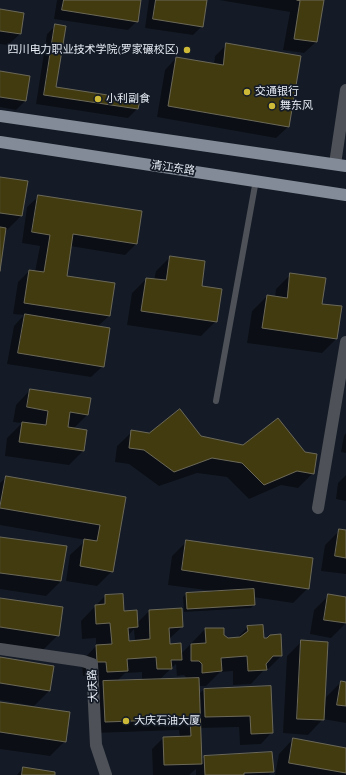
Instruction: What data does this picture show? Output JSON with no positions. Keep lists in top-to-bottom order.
{
  "streets": {
    "main road": ["清江东路"],
    "street": ["大庆路"]
  },
  "places": [
    "四川电力职业技术学院(罗家碾校区)",
    "交通银行",
    "小利副食",
    "舞东风",
    "大庆石油大厦"
  ]
}
